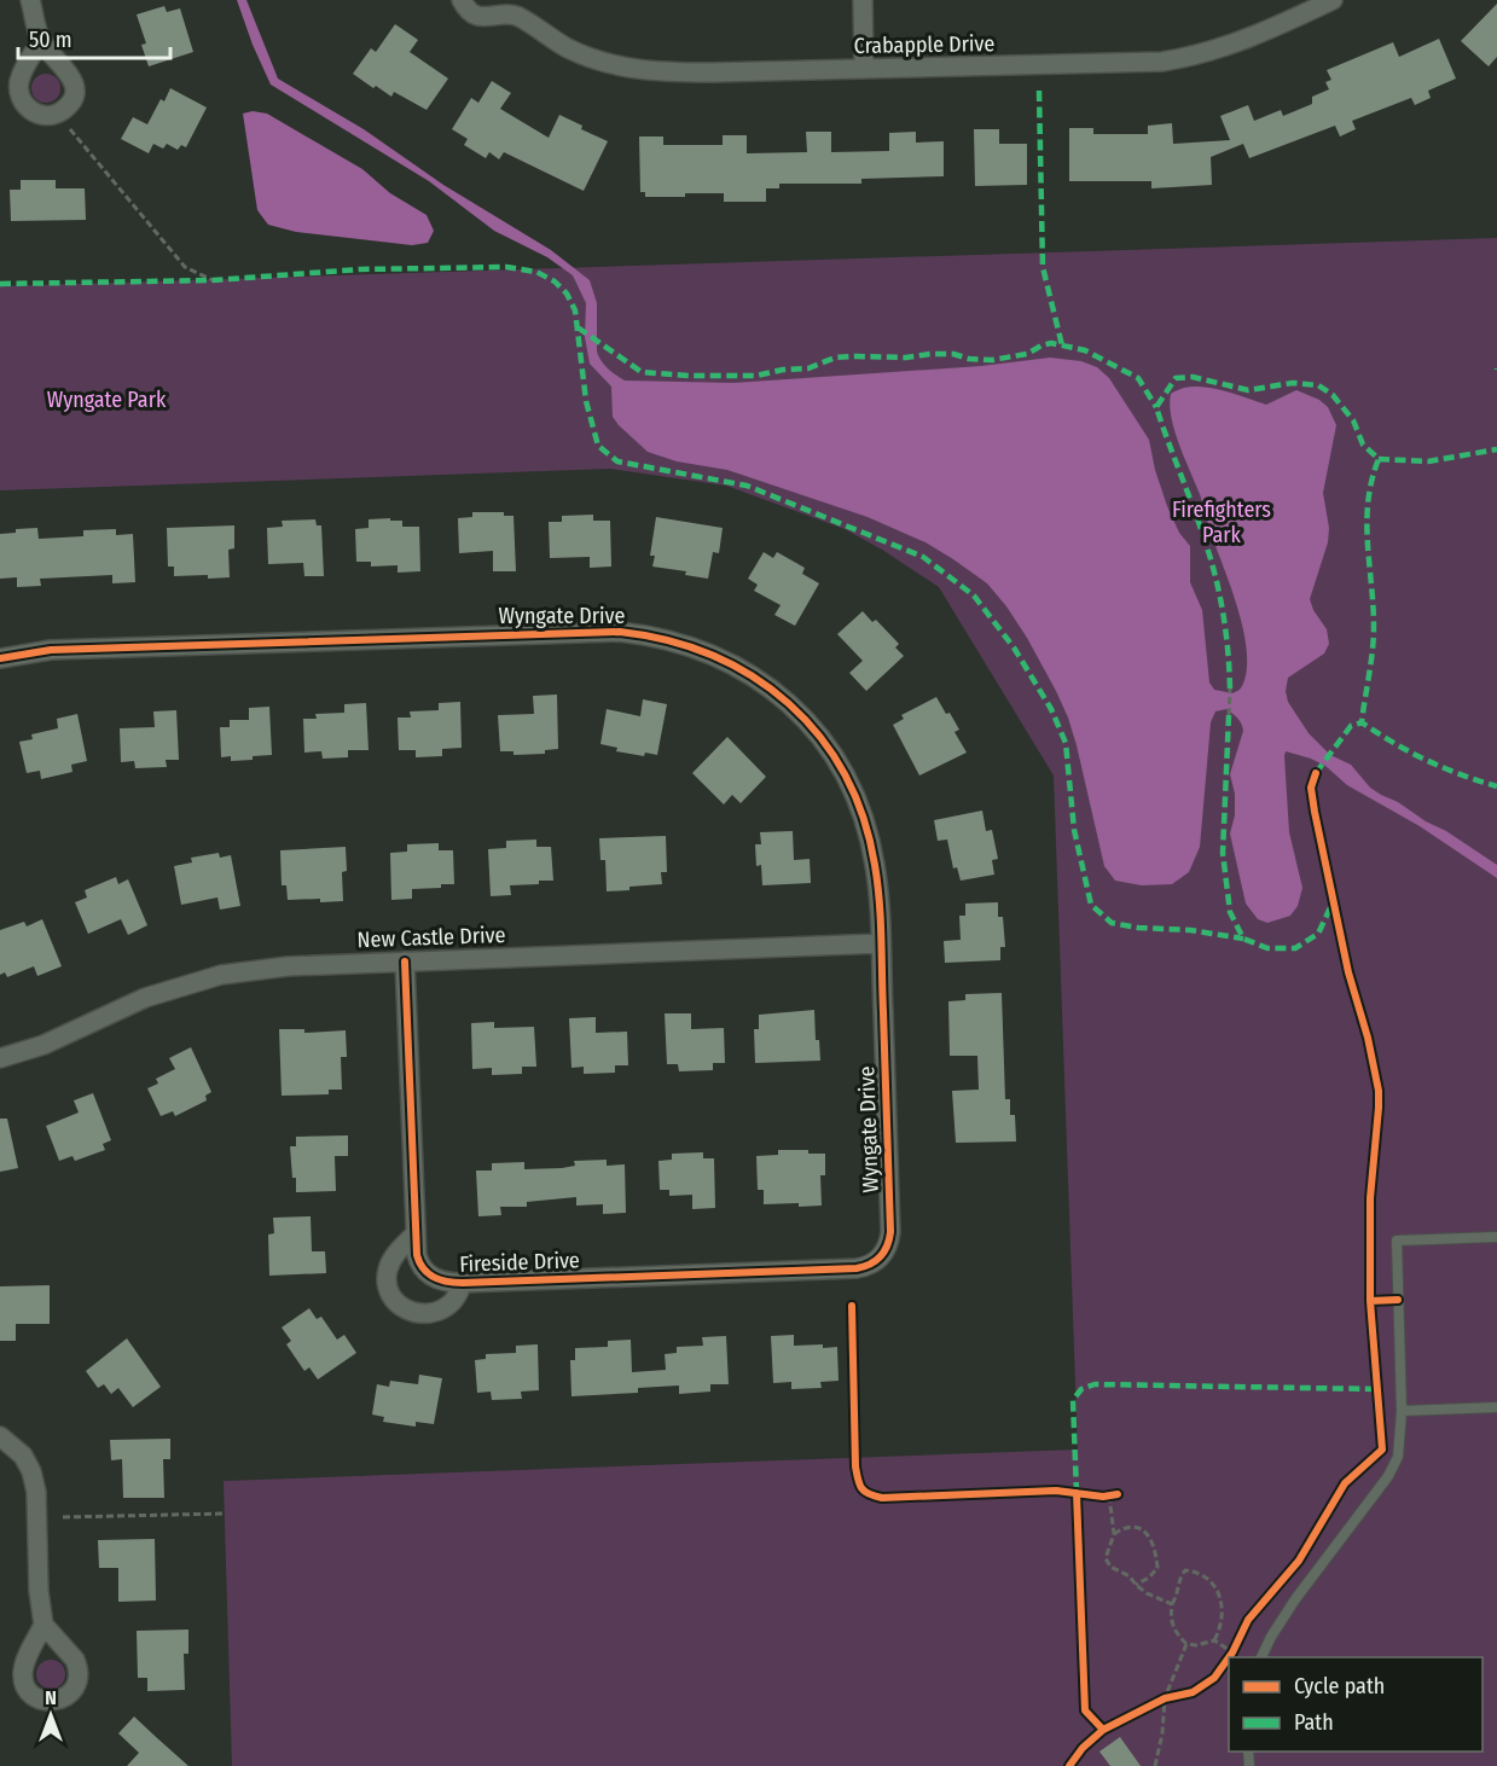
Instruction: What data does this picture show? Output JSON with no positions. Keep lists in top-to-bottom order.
{
  "streets": {
    "street": [
      "Crabapple Drive",
      "Wyngate Drive",
      "New Castle Drive",
      "Fireside Drive"
    ]
  },
  "crossings": [
    ["Wyngate Drive", "New Castle Drive"],
    ["Wyngate Drive", "Fireside Drive"],
    ["New Castle Drive", "Fireside Drive"]
  ],
  "parks": ["Wyngate Park", "Firefighters Park"],
  "legend": ["Cycle path", "Path"],
  "scale_bar": "50 m",
  "north": "top"
}
